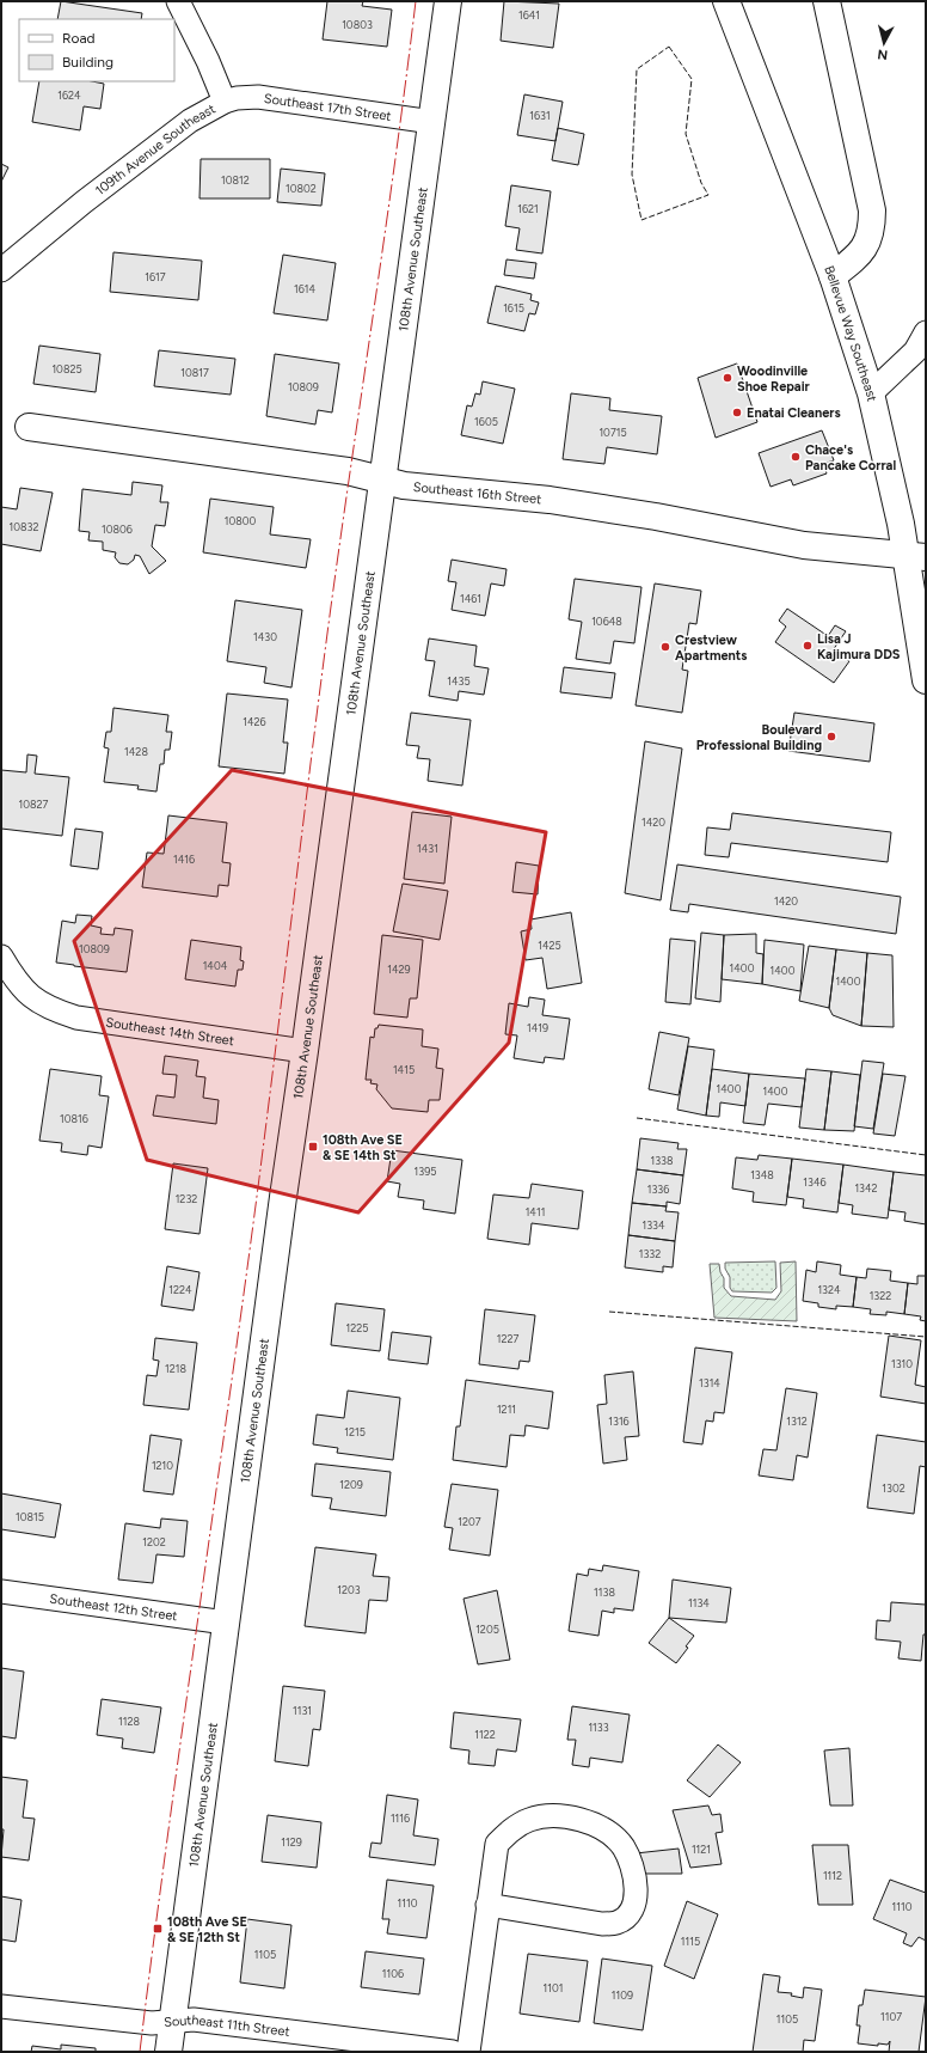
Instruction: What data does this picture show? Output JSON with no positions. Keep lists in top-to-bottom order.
{
  "streets": {
    "street": [
      "Southeast 17th Street",
      "109th Avenue Southeast",
      "108th Avenue Southeast",
      "Bellevue Way Southeast",
      "Southeast 16th Street",
      "Southeast 14th Street",
      "Southeast 12th Street",
      "Southeast 11th Street"
    ]
  },
  "crossings": [
    ["Southeast 17th Street", "109th Avenue Southeast"],
    ["Southeast 17th Street", "108th Avenue Southeast"],
    ["108th Avenue Southeast", "Southeast 16th Street"],
    ["108th Avenue Southeast", "Southeast 14th Street"],
    ["108th Avenue Southeast", "Southeast 12th Street"],
    ["108th Avenue Southeast", "Southeast 11th Street"],
    ["Bellevue Way Southeast", "Southeast 16th Street"]
  ],
  "places": {
    "other": [
      "Woodinville Shoe Repair",
      "Enatai Cleaners",
      "Chace's Pancake Corral",
      "Lisa J Kajimura DDS",
      "Crestview Apartments",
      "Boulevard Professional Building"
    ],
    "transit": ["108th Ave SE & SE 14th St", "108th Ave SE & SE 12th St"]
  },
  "house_numbers": [
    "1641",
    "10803",
    "1624",
    "1631",
    "10812",
    "10802",
    "1621",
    "1617",
    "1614",
    "1615",
    "10825",
    "10817",
    "10809",
    "1605",
    "10715",
    "10800",
    "10832",
    "10806",
    "1461",
    "10648",
    "1430",
    "1435",
    "1426",
    "1428",
    "10827",
    "1420",
    "1431",
    "1416",
    "1420",
    "1425",
    "10809",
    "1404",
    "1400",
    "1429",
    "1400",
    "1400",
    "1419",
    "1415",
    "1400",
    "1400",
    "10816",
    "1338",
    "1395",
    "1348",
    "1346",
    "1342",
    "1336",
    "1232",
    "1411",
    "1334",
    "1332",
    "1224",
    "1324",
    "1322",
    "1225",
    "1227",
    "1310",
    "1218",
    "1314",
    "1211",
    "1316",
    "1312",
    "1215",
    "1210",
    "1209",
    "1302",
    "10815",
    "1207",
    "1202",
    "1203",
    "1138",
    "1134",
    "1205",
    "1131",
    "1128",
    "1133",
    "1122",
    "1116",
    "1129",
    "1121",
    "1112",
    "1110",
    "1110",
    "1115",
    "1105",
    "1106",
    "1101",
    "1109",
    "1107",
    "1105"
  ],
  "legend": ["Road", "Building"],
  "north": "bottom"
}
